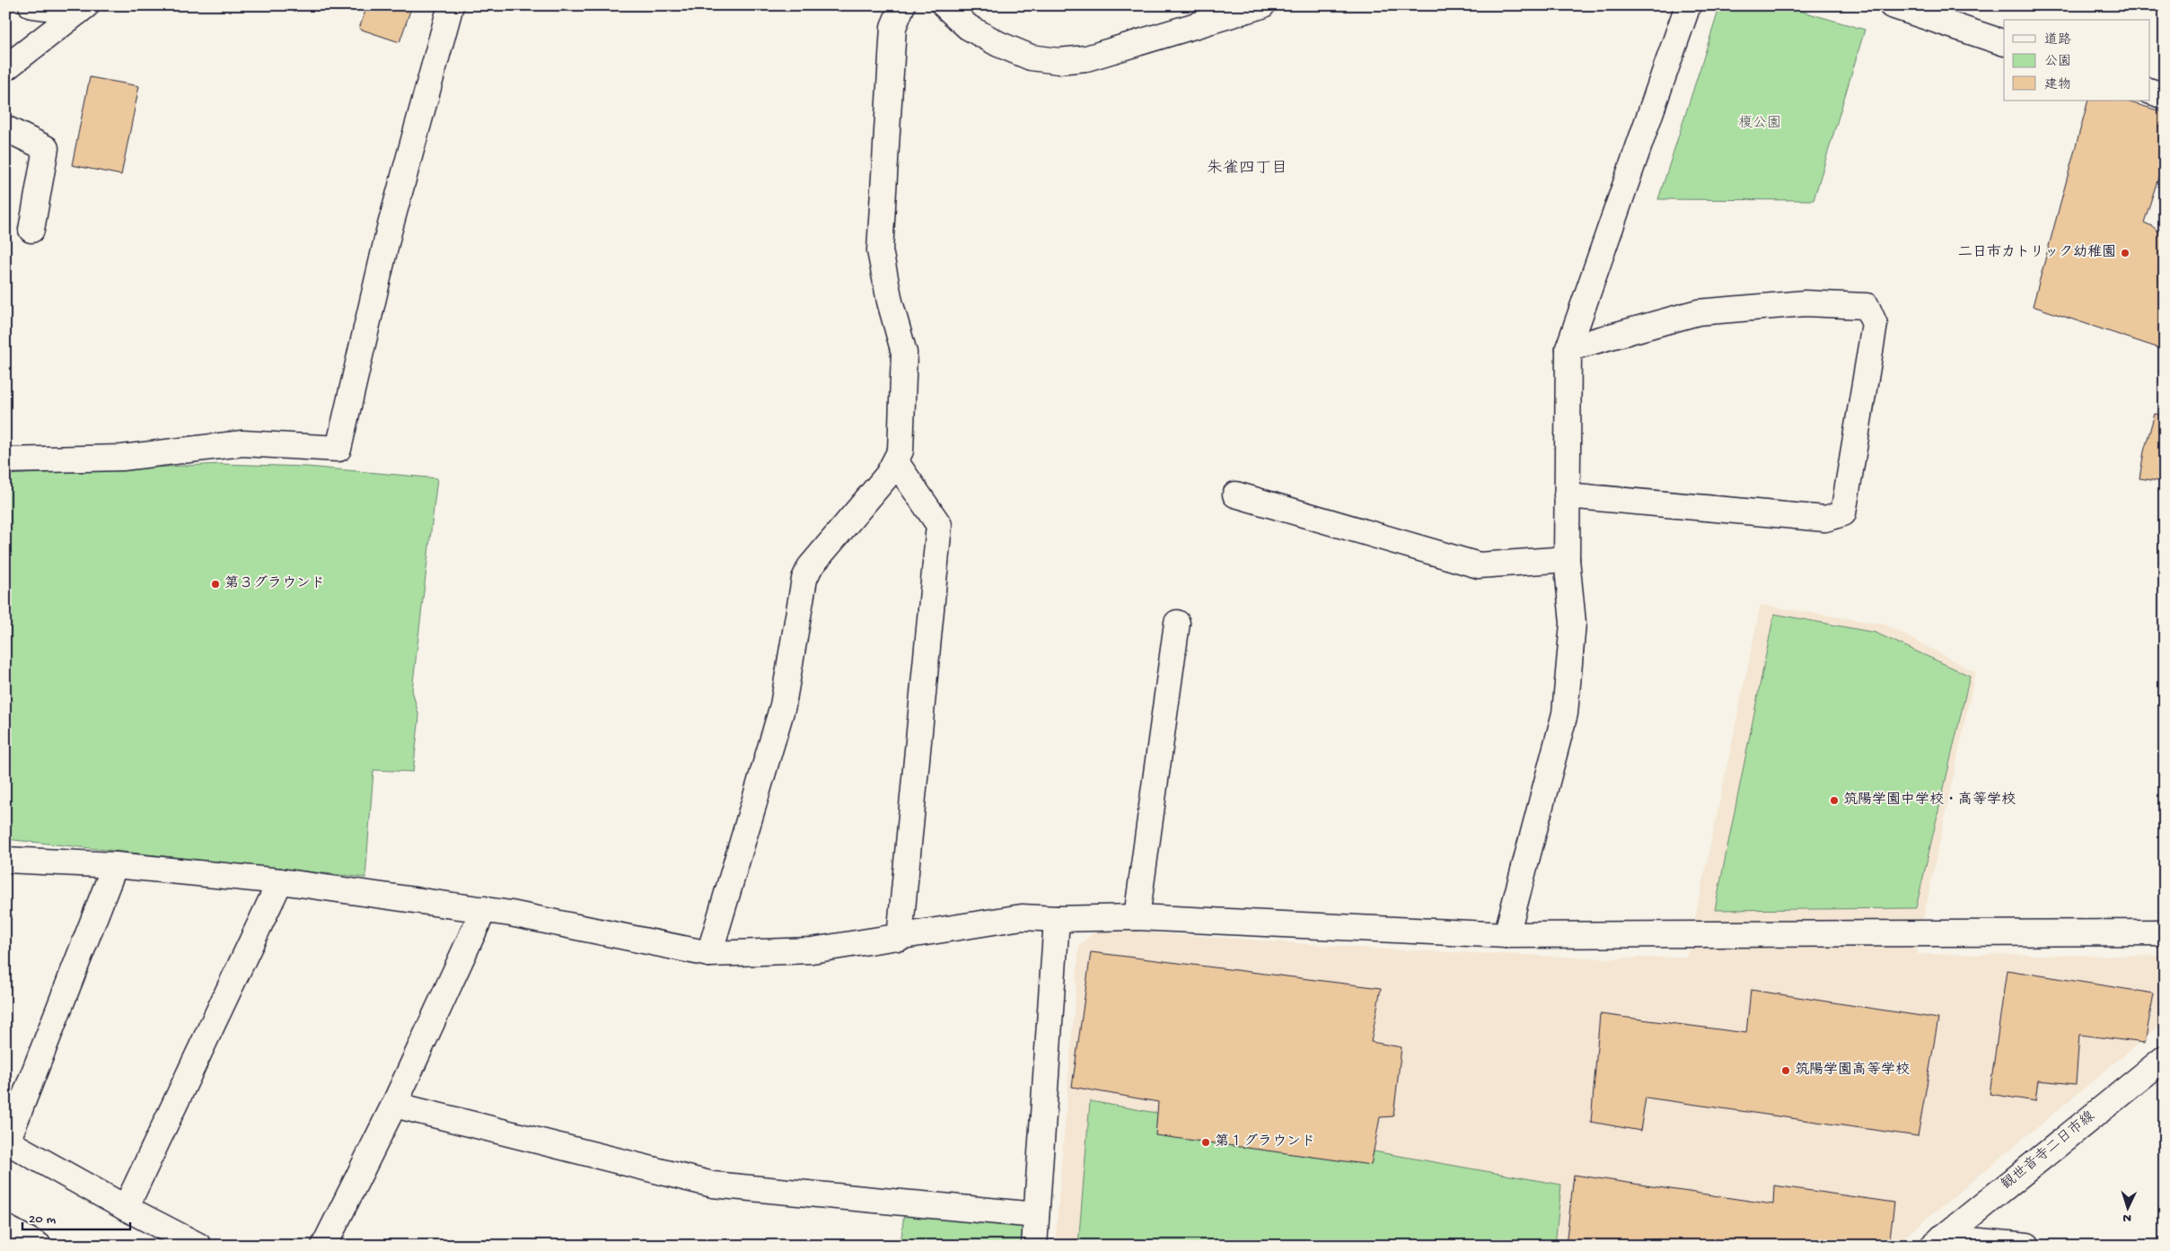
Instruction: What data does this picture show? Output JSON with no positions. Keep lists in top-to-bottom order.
{
  "streets": {
    "main road": ["観世音寺二日市線"]
  },
  "districts": ["朱雀四丁目"],
  "parks": ["榎公園"],
  "places": [
    "二日市カトリック幼稚園",
    "第３グラウンド",
    "筑陽学園中学校・高等学校",
    "筑陽学園高等学校",
    "第１グラウンド"
  ],
  "legend": ["道路", "公園", "建物"],
  "scale_bar": "20 m",
  "north": "bottom"
}
